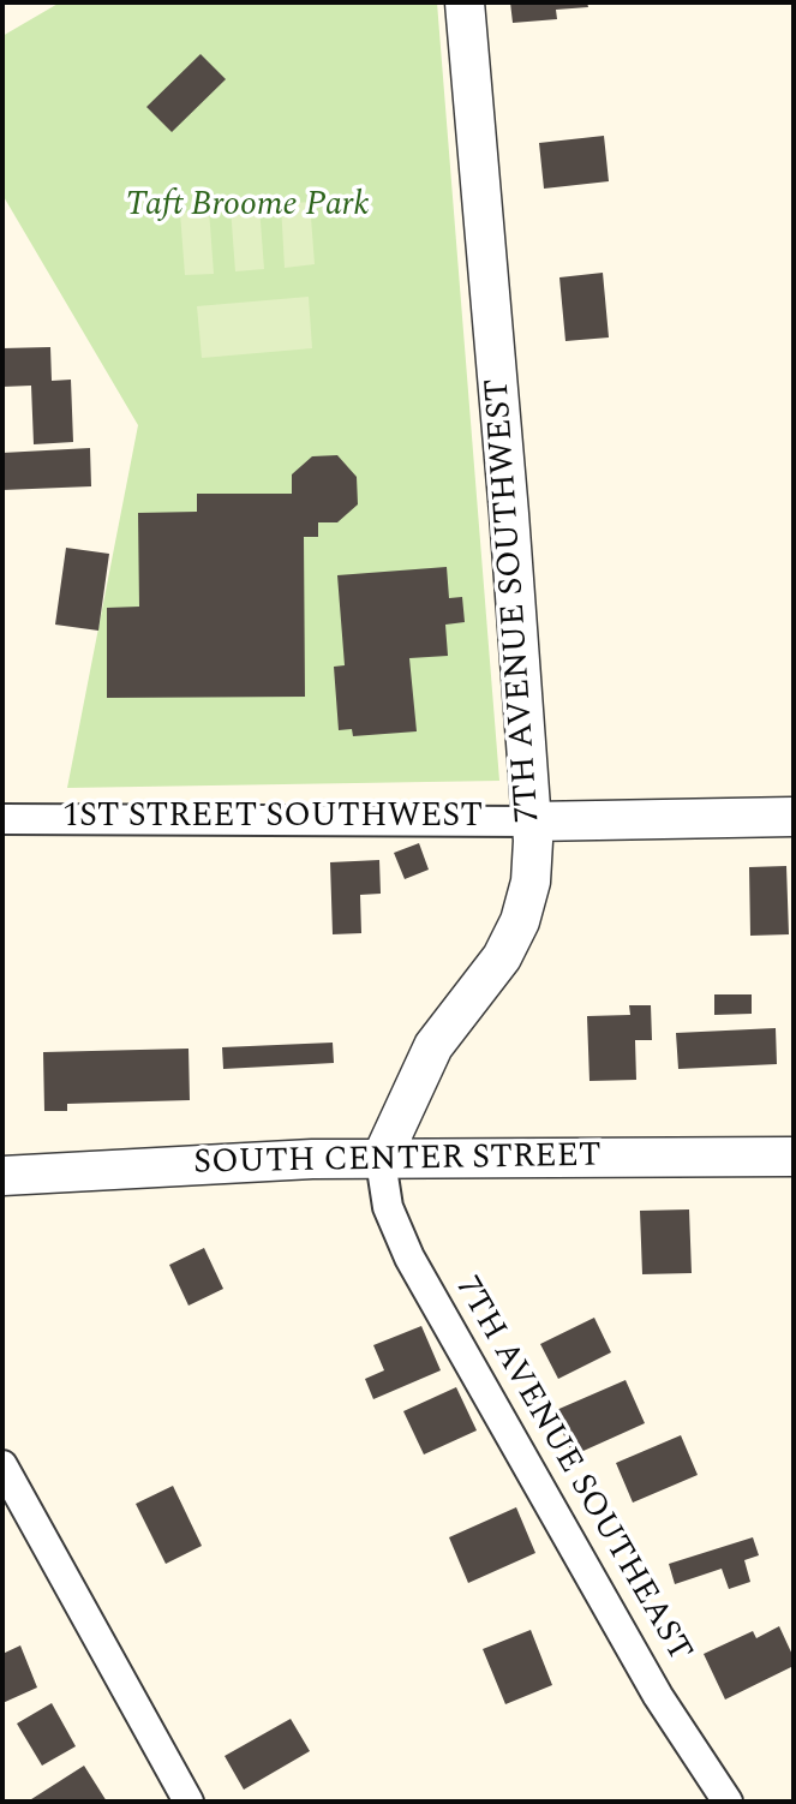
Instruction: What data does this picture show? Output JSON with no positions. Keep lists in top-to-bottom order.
{
  "streets": {
    "street": [
      "7TH AVENUE SOUTHWEST",
      "1ST STREET SOUTHWEST",
      "SOUTH CENTER STREET",
      "7TH AVENUE SOUTHEAST"
    ]
  },
  "crossings": [
    ["7TH AVENUE SOUTHWEST", "1ST STREET SOUTHWEST"],
    ["7TH AVENUE SOUTHWEST", "SOUTH CENTER STREET"],
    ["7TH AVENUE SOUTHWEST", "7TH AVENUE SOUTHEAST"],
    ["SOUTH CENTER STREET", "7TH AVENUE SOUTHEAST"]
  ],
  "parks": ["Taft Broome Park"]
}
